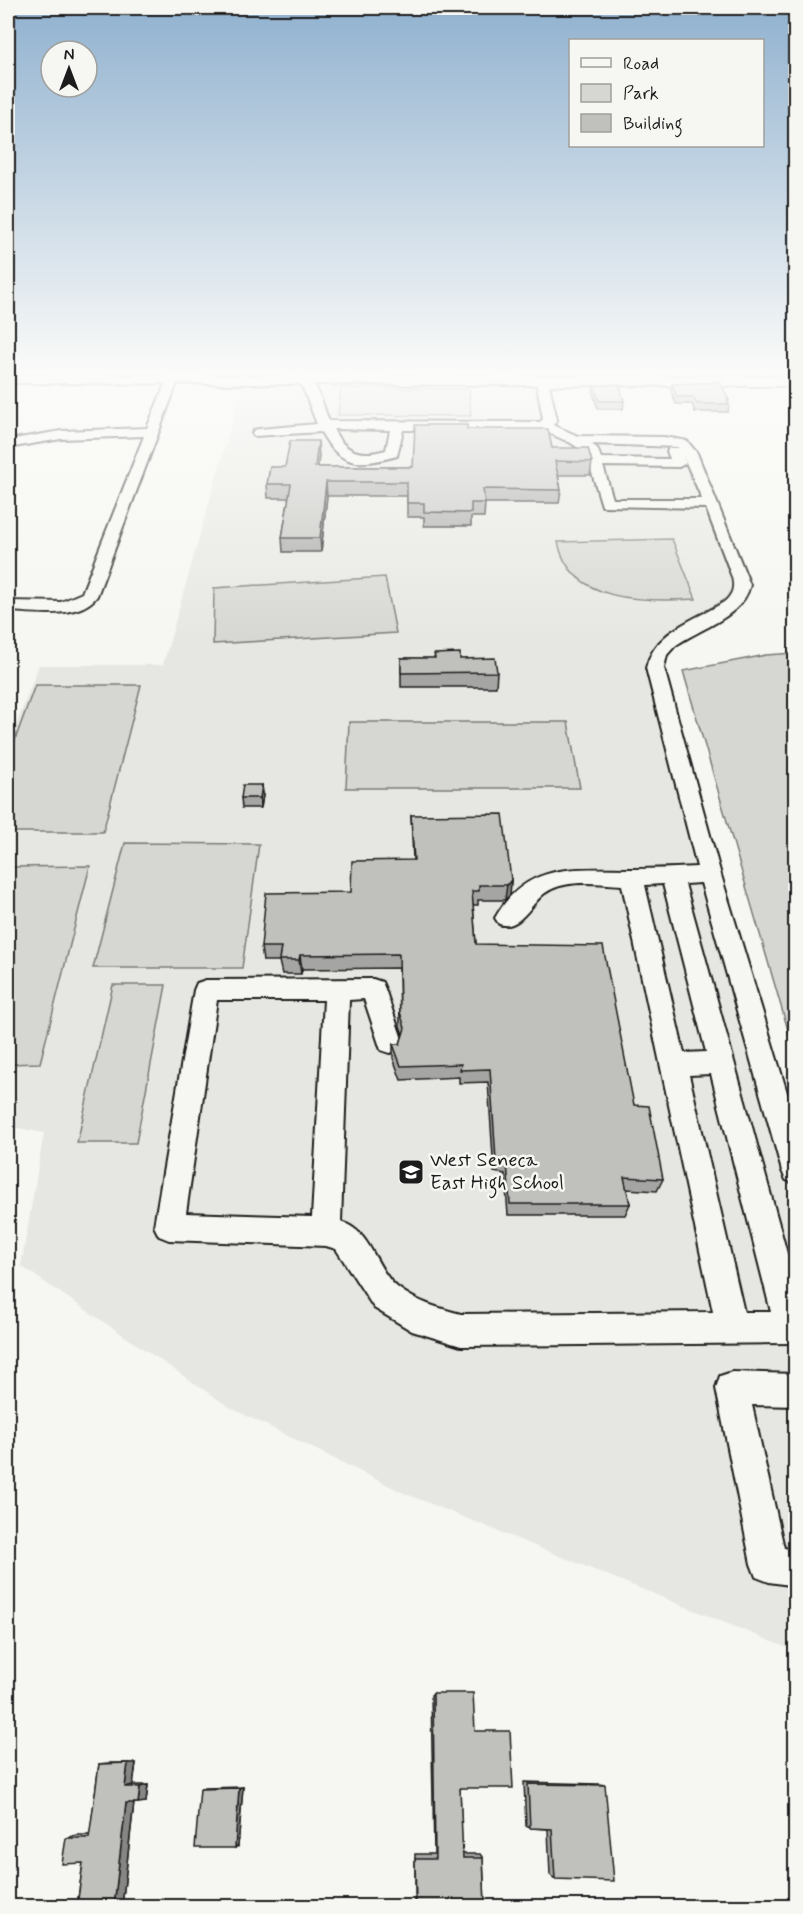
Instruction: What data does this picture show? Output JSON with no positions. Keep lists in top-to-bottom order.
{
  "places": {
    "school or university": ["West Seneca East High School"]
  },
  "legend": ["Road", "Park", "Building"],
  "north": "top"
}
